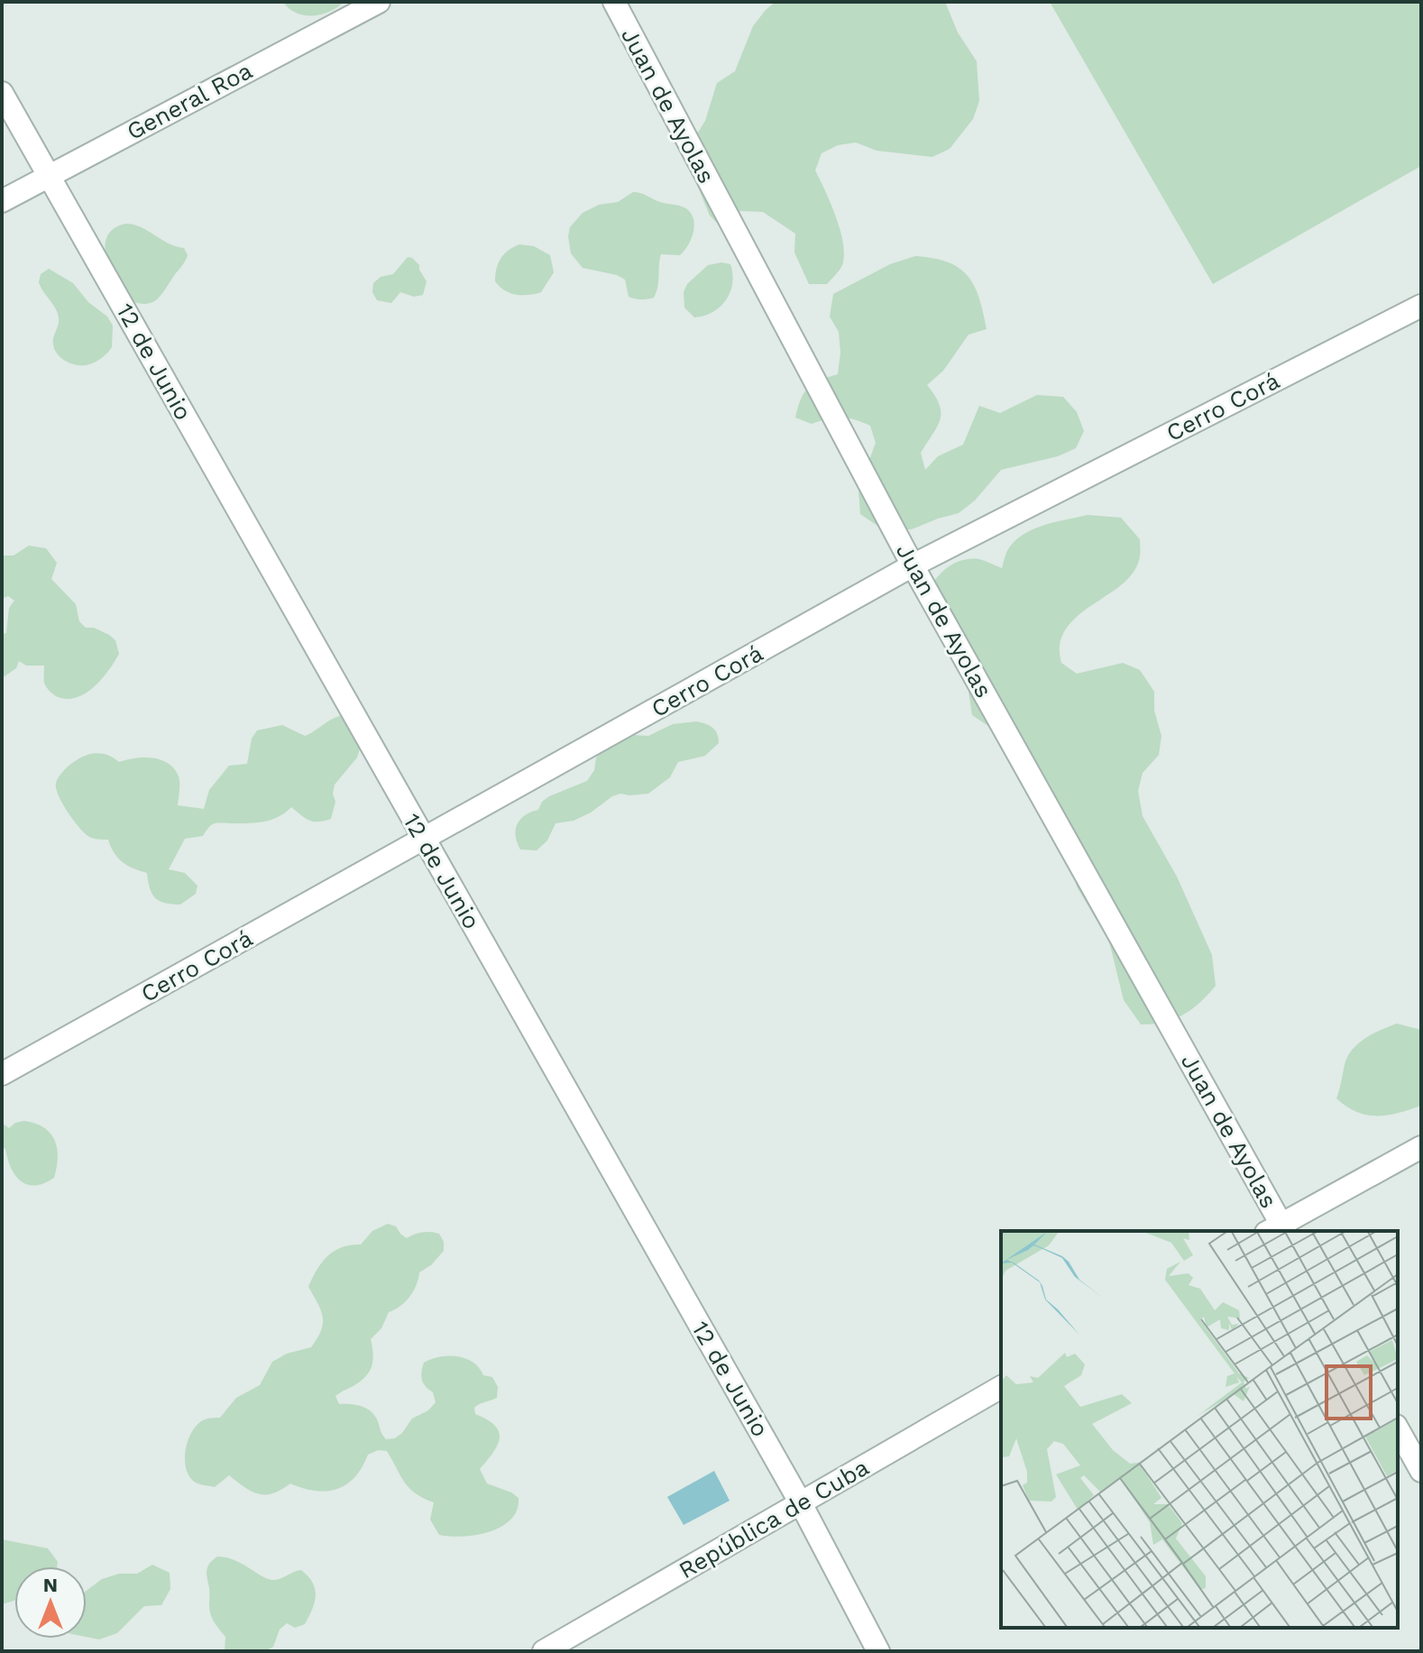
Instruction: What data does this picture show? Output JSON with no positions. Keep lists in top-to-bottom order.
{
  "streets": {
    "street": [
      "General Roa",
      "Juan de Ayolas",
      "12 de Junio",
      "Cerro Corá",
      "República de Cuba"
    ]
  },
  "crossings": [
    ["General Roa", "12 de Junio"],
    ["Juan de Ayolas", "Cerro Corá"],
    ["12 de Junio", "Cerro Corá"],
    ["12 de Junio", "República de Cuba"]
  ],
  "north": "top"
}
